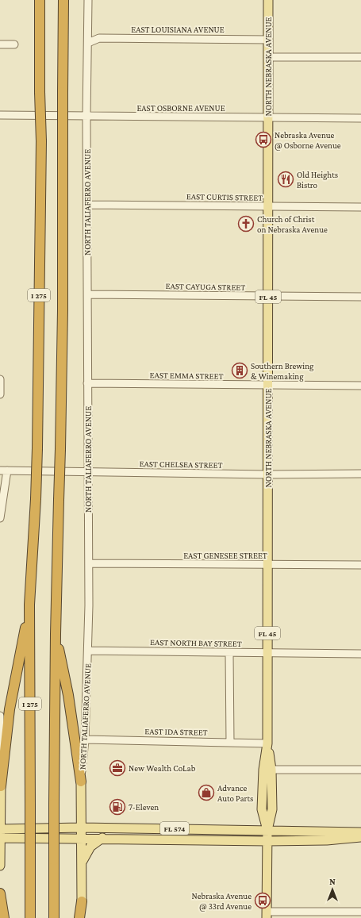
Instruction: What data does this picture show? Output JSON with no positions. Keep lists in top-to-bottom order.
{
  "streets": {
    "highway": ["I 275"],
    "main road": [
      "NORTH NEBRASKA AVENUE",
      "NORTH TALIAFERRO AVENUE",
      "FL 45",
      "FL 574"
    ],
    "street": [
      "EAST LOUISIANA AVENUE",
      "EAST OSBORNE AVENUE",
      "EAST CURTIS STREET",
      "EAST CAYUGA STREET",
      "EAST EMMA STREET",
      "EAST CHELSEA STREET",
      "EAST GENESEE STREET",
      "EAST NORTH BAY STREET",
      "EAST IDA STREET"
    ]
  },
  "crossings": [
    ["EAST LOUISIANA AVENUE", "NORTH NEBRASKA AVENUE"],
    ["EAST LOUISIANA AVENUE", "NORTH TALIAFERRO AVENUE"],
    ["NORTH NEBRASKA AVENUE", "EAST OSBORNE AVENUE"],
    ["NORTH NEBRASKA AVENUE", "EAST CURTIS STREET"],
    ["NORTH NEBRASKA AVENUE", "EAST CAYUGA STREET"],
    ["NORTH NEBRASKA AVENUE", "EAST EMMA STREET"],
    ["NORTH NEBRASKA AVENUE", "EAST CHELSEA STREET"],
    ["NORTH NEBRASKA AVENUE", "EAST GENESEE STREET"],
    ["NORTH NEBRASKA AVENUE", "EAST NORTH BAY STREET"],
    ["NORTH NEBRASKA AVENUE", "EAST IDA STREET"],
    ["NORTH NEBRASKA AVENUE", "FL 574"],
    ["EAST OSBORNE AVENUE", "NORTH TALIAFERRO AVENUE"],
    ["EAST CURTIS STREET", "NORTH TALIAFERRO AVENUE"],
    ["NORTH TALIAFERRO AVENUE", "EAST CAYUGA STREET"],
    ["NORTH TALIAFERRO AVENUE", "EAST EMMA STREET"],
    ["NORTH TALIAFERRO AVENUE", "EAST CHELSEA STREET"],
    ["NORTH TALIAFERRO AVENUE", "EAST GENESEE STREET"],
    ["NORTH TALIAFERRO AVENUE", "EAST NORTH BAY STREET"],
    ["NORTH TALIAFERRO AVENUE", "EAST IDA STREET"],
    ["NORTH TALIAFERRO AVENUE", "FL 574"]
  ],
  "places": {
    "bus stop": ["Nebraska Avenue @ Osborne Avenue", "Nebraska Avenue @ 33rd Avenue"],
    "restaurant": ["Old Heights Bistro"],
    "church": ["Church of Christ on Nebraska Avenue"],
    "building": ["Southern Brewing & Winemaking"],
    "office": ["New Wealth CoLab"],
    "shop": ["Advance Auto Parts"],
    "fuel station": ["7-Eleven"]
  },
  "north": "top"
}
